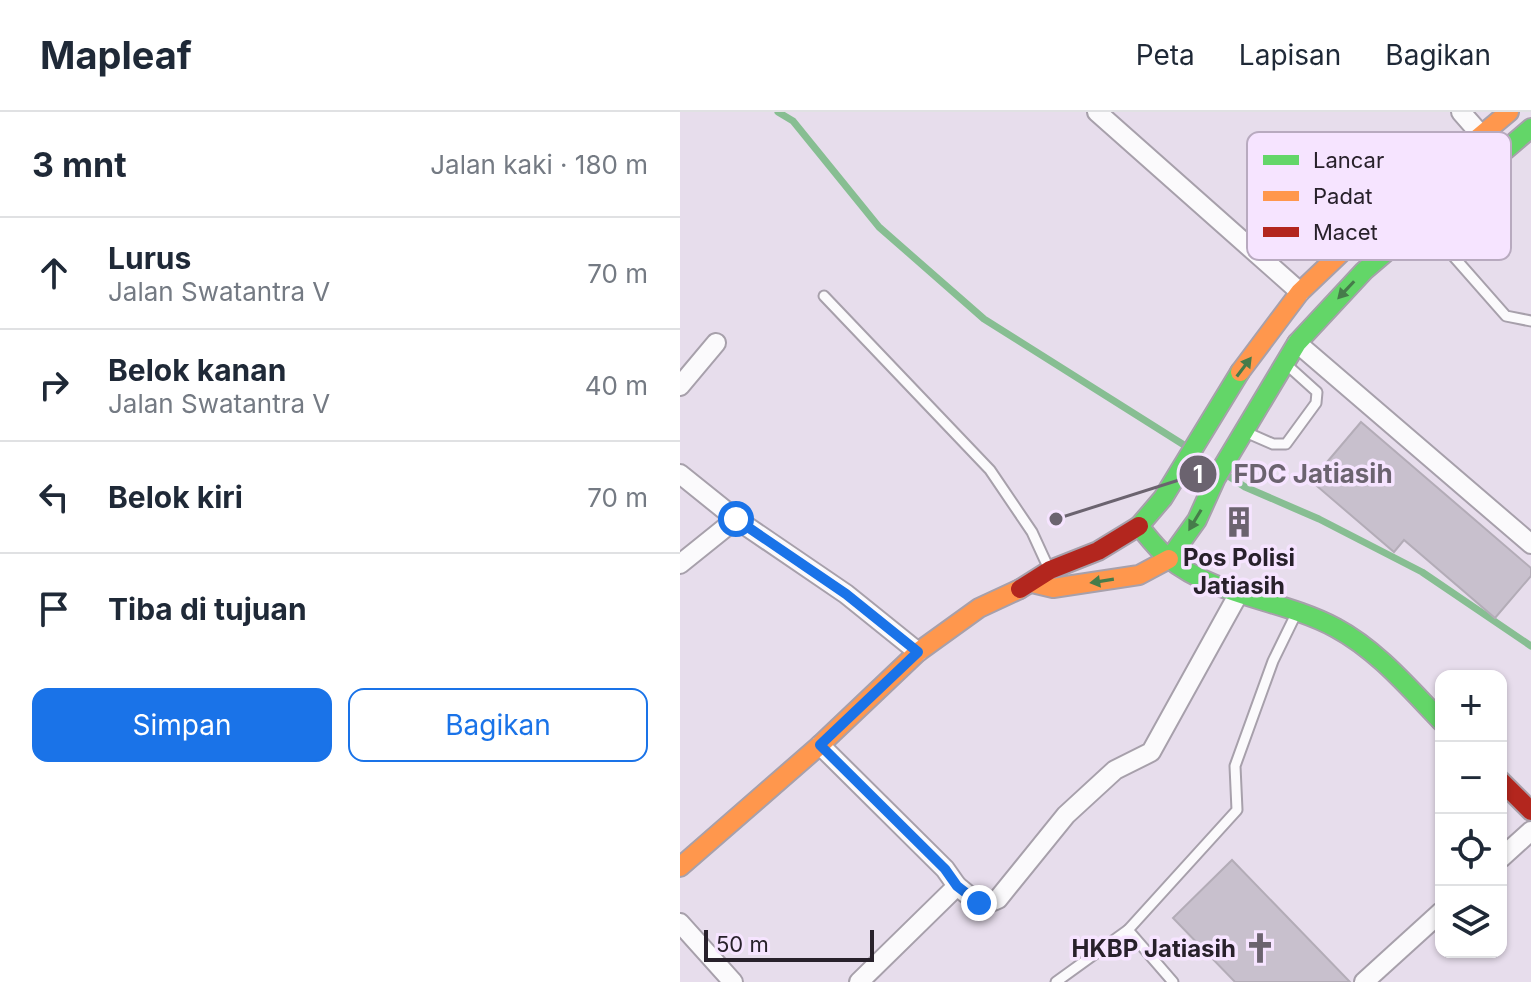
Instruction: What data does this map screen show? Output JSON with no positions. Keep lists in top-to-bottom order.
{
  "places": {
    "other": ["FDC Jatiasih"],
    "building": ["Pos Polisi Jatiasih"],
    "church": ["HKBP Jatiasih"]
  },
  "legend": ["Lancar", "Padat", "Macet"],
  "scale_bar": "50 m",
  "page": {
    "header": "Mapleaf",
    "nav": ["Peta", "Lapisan", "Bagikan"],
    "heading": ["3 mnt", "Jalan kaki · 180 m"],
    "list": [
      ["Lurus", "Jalan Swatantra V", "70 m"],
      ["Belok kanan", "Jalan Swatantra V", "40 m"],
      ["Belok kiri", "70 m"],
      "Tiba di tujuan"
    ],
    "buttons": ["Simpan", "Bagikan"],
    "map_buttons": ["+", "−"],
    "scale": "50 m"
  }
}
